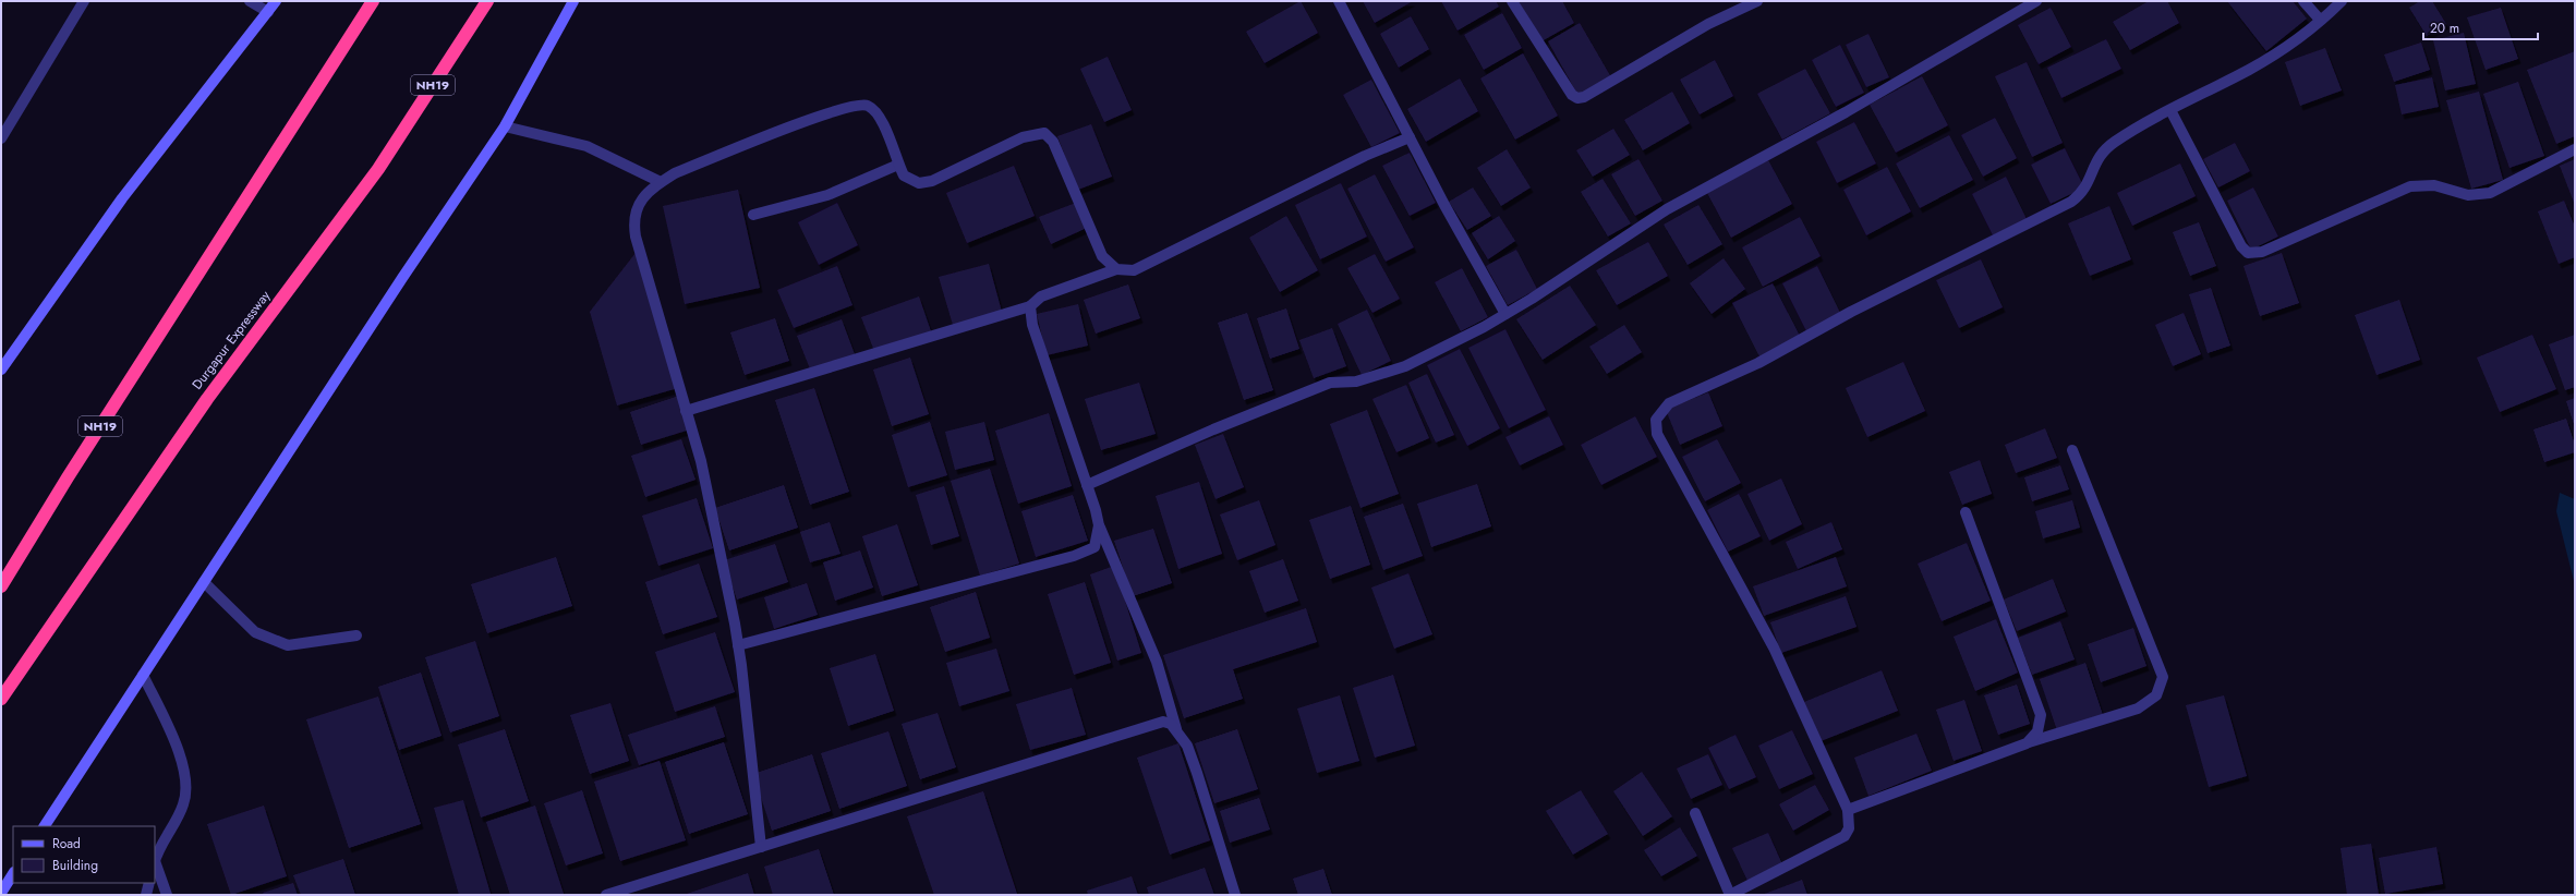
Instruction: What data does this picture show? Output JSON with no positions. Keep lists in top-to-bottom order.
{
  "streets": {
    "highway": ["NH19", "Durgapur Expressway"]
  },
  "legend": ["Road", "Building"],
  "scale_bar": "20 m"
}
